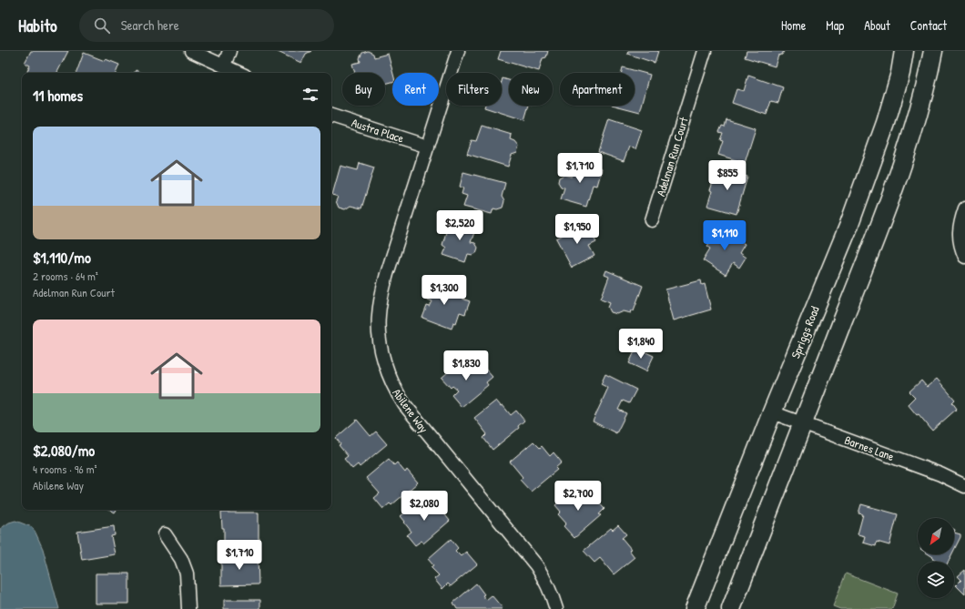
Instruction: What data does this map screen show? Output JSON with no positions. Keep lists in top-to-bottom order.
{
  "streets": {
    "main road": ["Spriggs Road"],
    "street": [
      "Austra Place",
      "Adelman Run Court",
      "Abilene Way",
      "Barnes Lane"
    ]
  },
  "crossings": [
    ["Austra Place", "Abilene Way"],
    ["Spriggs Road", "Barnes Lane"]
  ],
  "north": "bottom left",
  "page": {
    "header": "Habito",
    "search": "Search here",
    "nav": [
      "Home",
      "Map",
      "About",
      "Contact"
    ],
    "chip": [
      "Buy",
      "Rent",
      "Filters",
      "New",
      "Apartment"
    ],
    "heading": "11 homes",
    "list": [
      {
        "name": "$1,110/mo",
        "note": "2 rooms · 64 m² · Adelman Run Court"
      },
      {
        "name": "$2,080/mo",
        "note": "4 rooms · 96 m² · Abilene Way"
      }
    ],
    "price": [
      "$1,710",
      "$855",
      "$2,520",
      "$1,950",
      "$1,110",
      "$1,300",
      "$1,840",
      "$1,830",
      "$2,700",
      "$2,080",
      "$1,710"
    ]
  }
}
